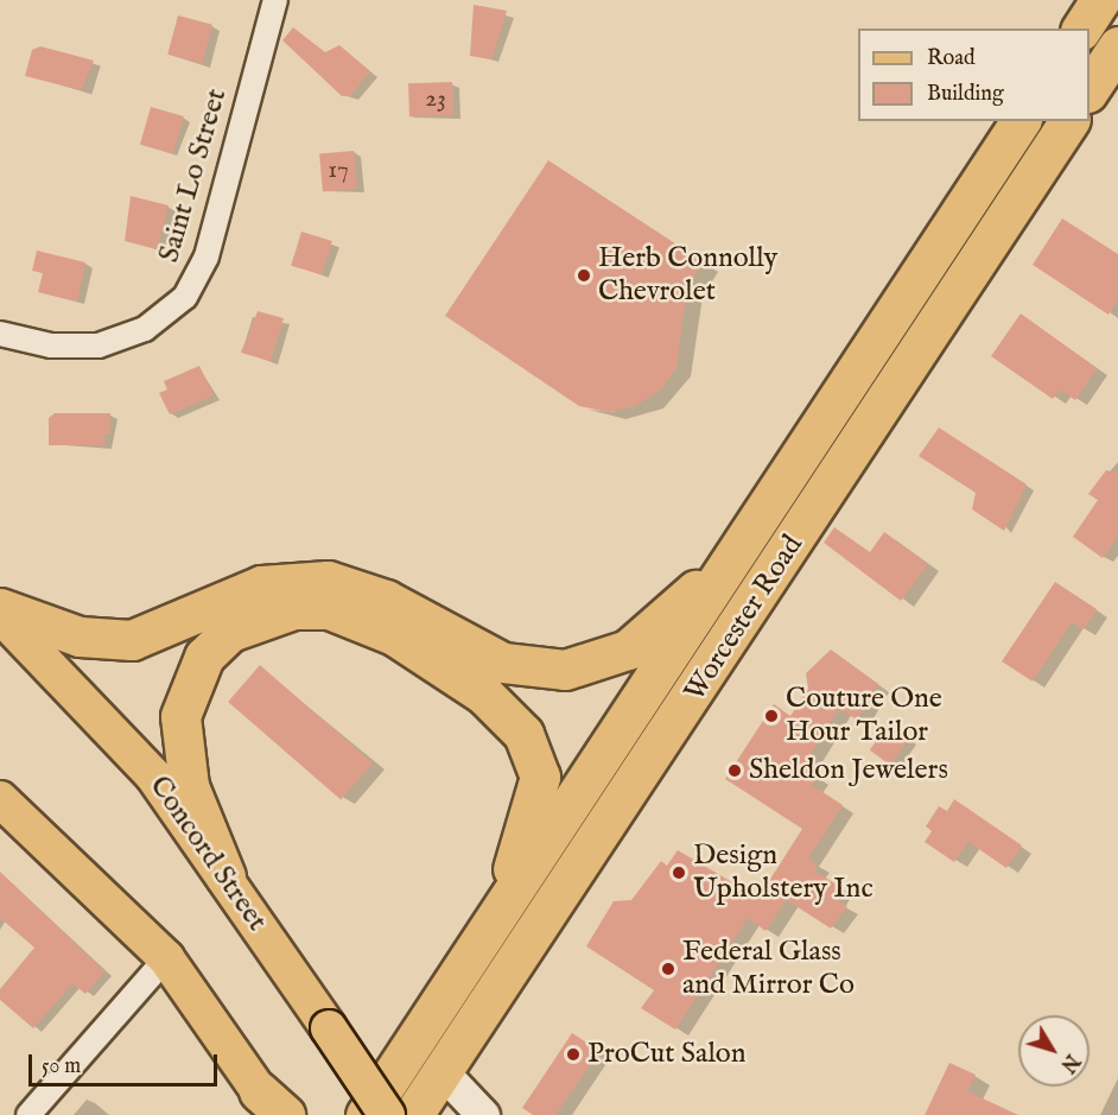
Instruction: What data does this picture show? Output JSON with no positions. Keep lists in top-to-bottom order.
{
  "streets": {
    "highway": ["Worcester Road"],
    "main road": ["Concord Street"],
    "street": ["Saint Lo Street"]
  },
  "places": [
    "Herb Connolly Chevrolet",
    "Couture One Hour Tailor",
    "Sheldon Jewelers",
    "Design Upholstery Inc",
    "Federal Glass and Mirror Co",
    "ProCut Salon"
  ],
  "house_numbers": ["23", "17"],
  "legend": ["Road", "Building"],
  "scale_bar": "50 m",
  "north": "bottom right"
}
